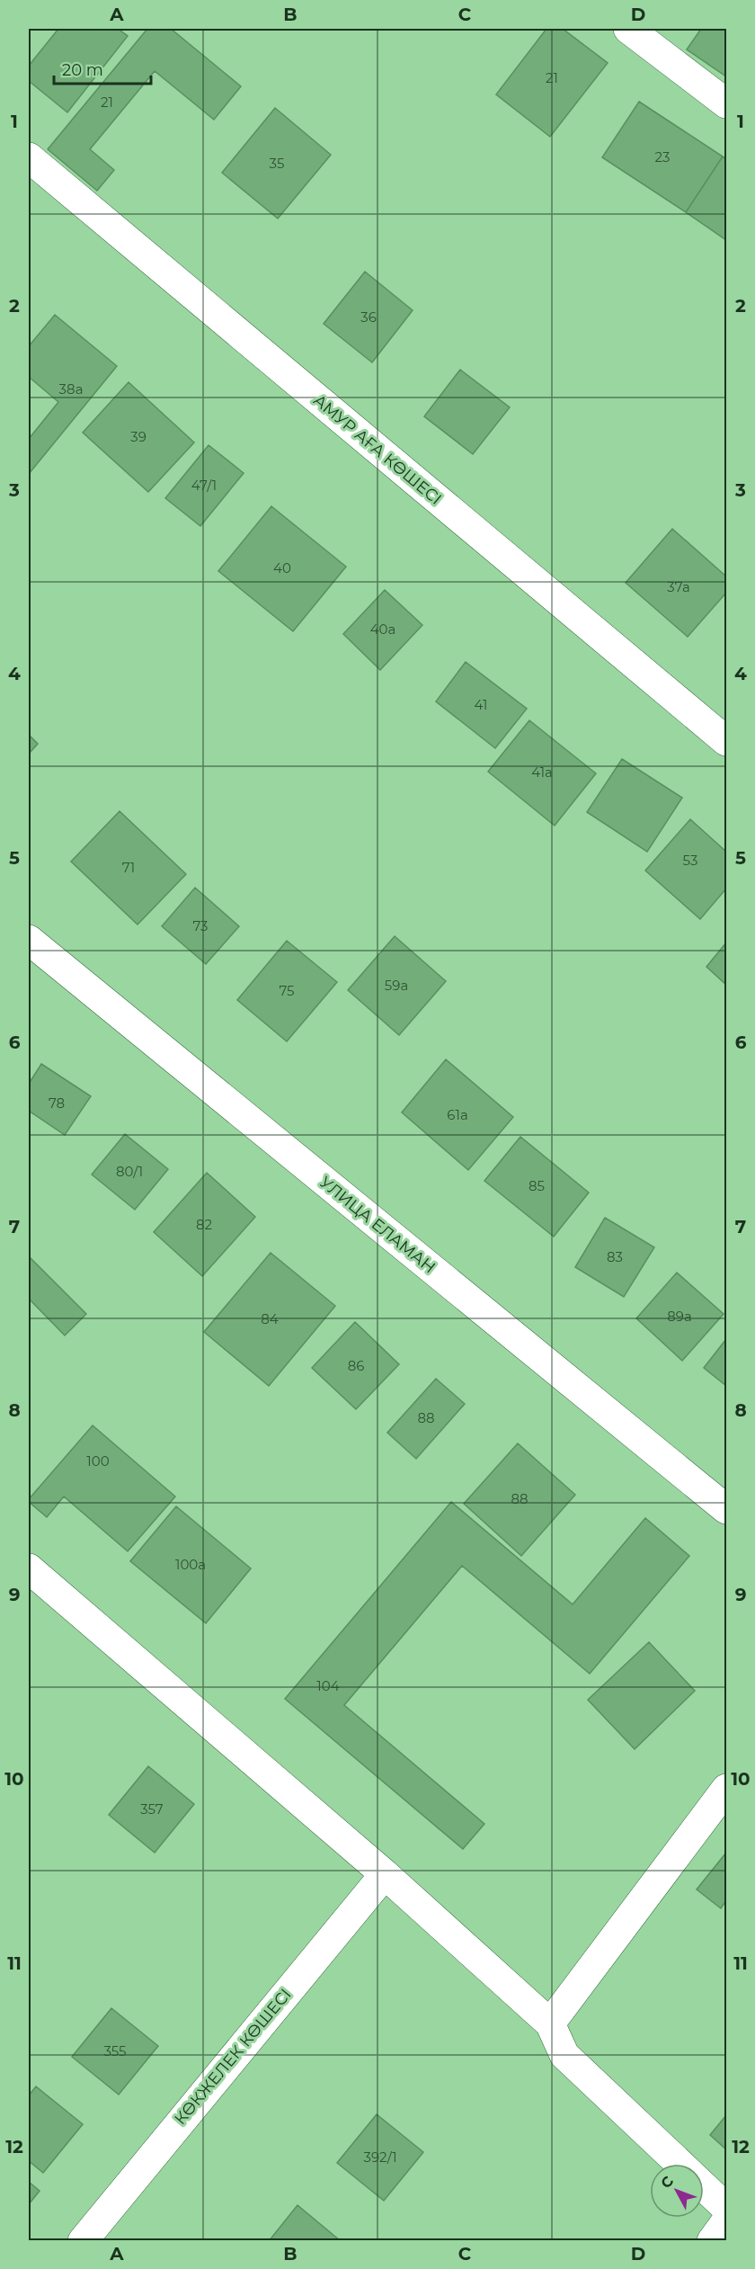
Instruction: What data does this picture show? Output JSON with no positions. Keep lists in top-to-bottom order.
{
  "streets": {
    "street": ["АМУР АҒА КӨШЕСІ", "УЛИЦА ЕЛАМАН", "КӨКЖЕЛЕК КӨШЕСІ"]
  },
  "house_numbers": [
    "21",
    "21",
    "23",
    "35",
    "36",
    "38а",
    "39",
    "47/1",
    "40",
    "37а",
    "40а",
    "41",
    "41а",
    "53",
    "71",
    "73",
    "59а",
    "75",
    "78",
    "61а",
    "80/1",
    "85",
    "82",
    "83",
    "89а",
    "84",
    "86",
    "88",
    "100",
    "88",
    "100а",
    "104",
    "357",
    "355",
    "392/1"
  ],
  "scale_bar": "20 m",
  "north": "top left",
  "grid": {
    "columns": [
      "A",
      "B",
      "C",
      "D"
    ],
    "rows": [
      "1",
      "2",
      "3",
      "4",
      "5",
      "6",
      "7",
      "8",
      "9",
      "10",
      "11",
      "12"
    ]
  }
}
